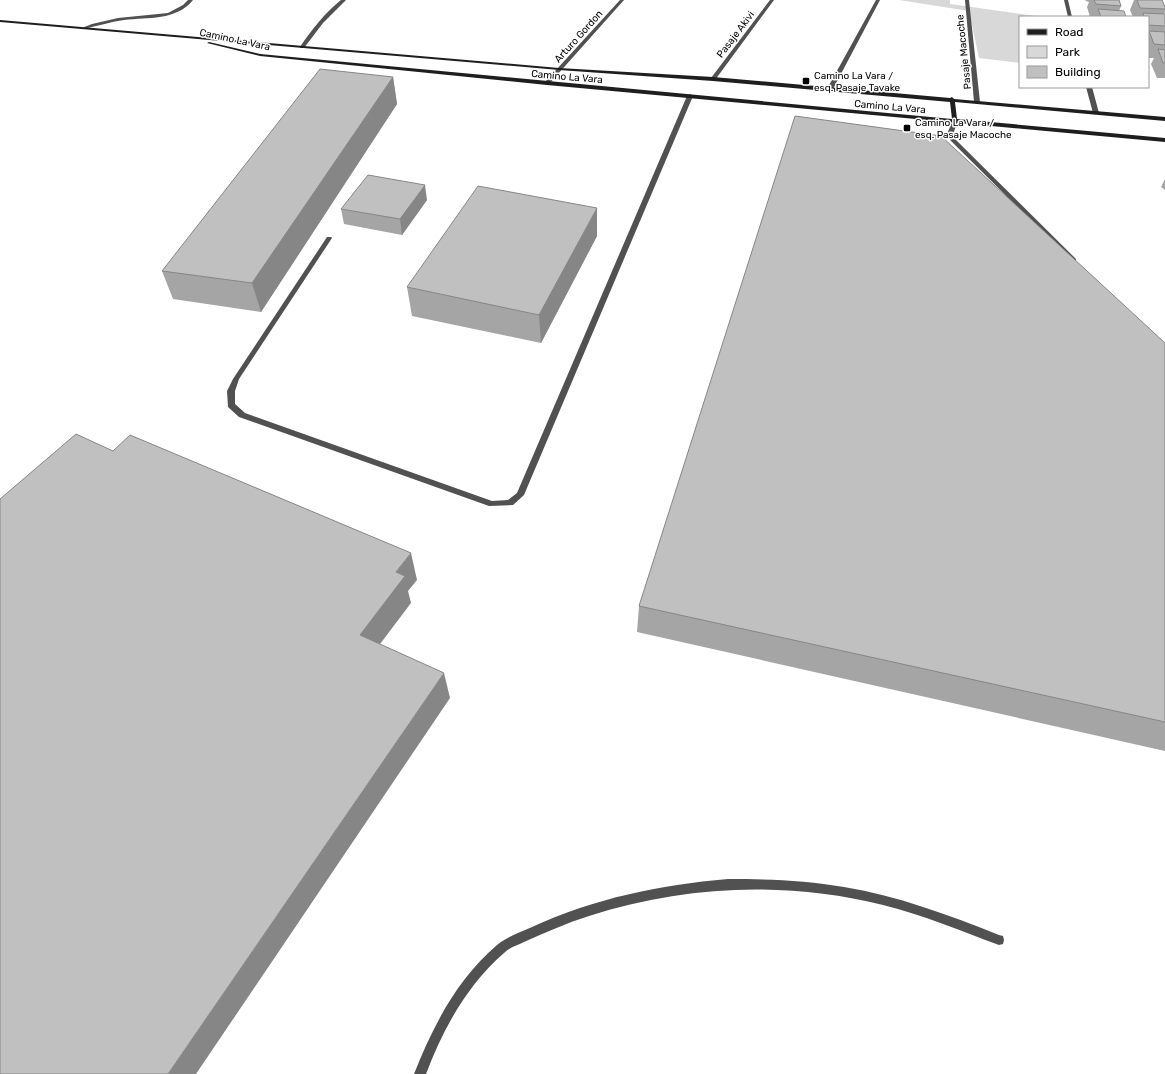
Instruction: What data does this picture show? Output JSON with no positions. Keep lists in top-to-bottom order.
{
  "streets": {
    "street": [
      "Pasaje Akivi",
      "Arturo Gordon",
      "Camino La Vara",
      "Pasaje Macoche"
    ]
  },
  "crossings": [
    ["Pasaje Akivi", "Camino La Vara"],
    ["Arturo Gordon", "Camino La Vara"],
    ["Camino La Vara", "Pasaje Macoche"]
  ],
  "places": {
    "transit": ["Camino La Vara / esq. Pasaje Tavake", "Camino La Vara / esq. Pasaje Macoche"]
  },
  "legend": ["Road", "Park", "Building"]
}
